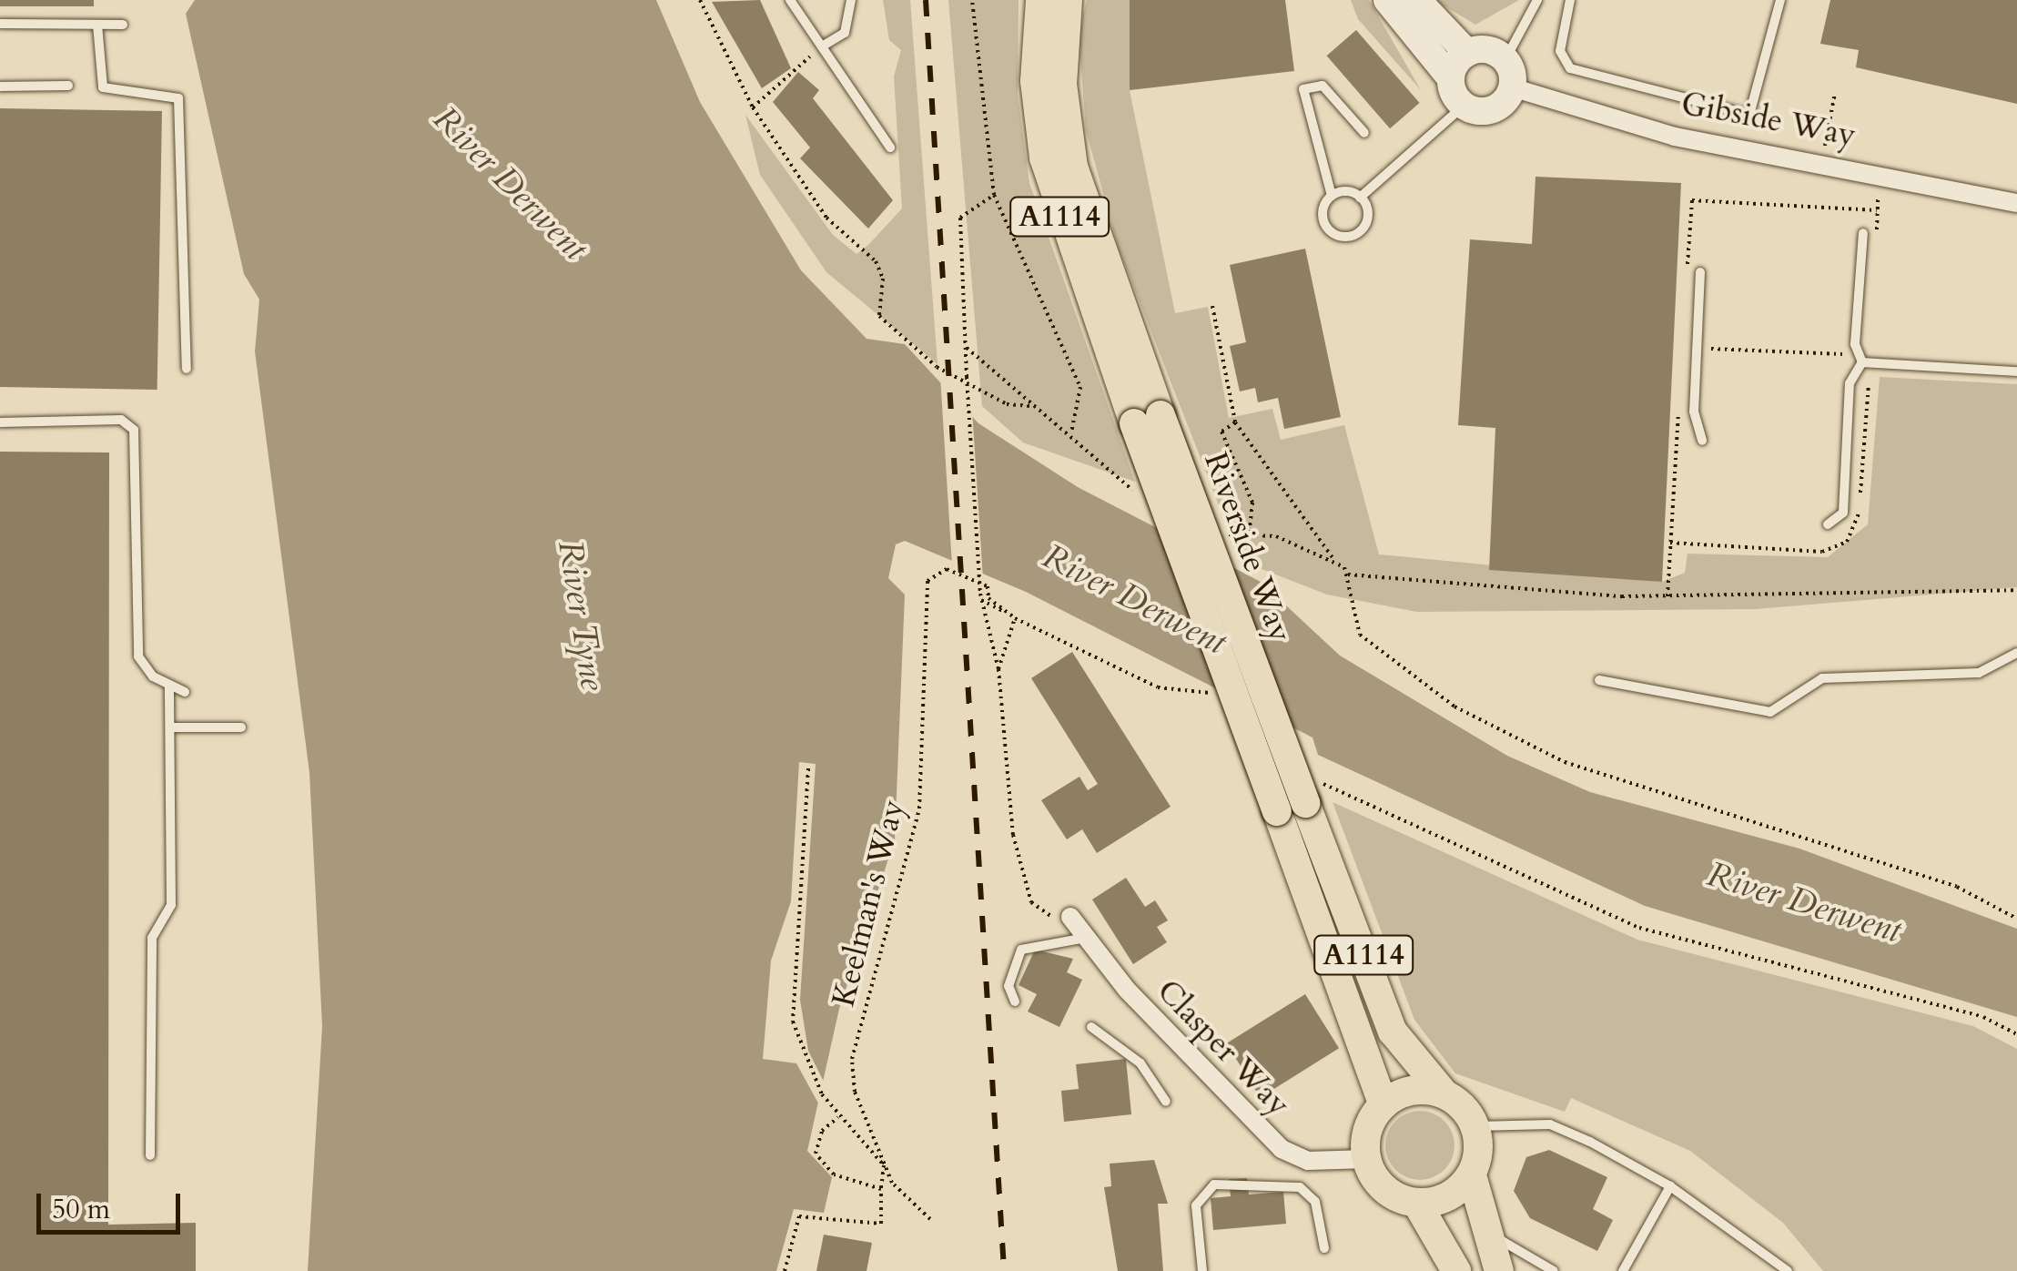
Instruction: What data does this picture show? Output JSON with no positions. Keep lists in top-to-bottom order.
{
  "streets": {
    "main road": ["A1114", "Riverside Way"],
    "street": ["Gibside Way", "Clasper Way"],
    "path": ["Keelman's Way"]
  },
  "crossings": [
    ["A1114", "Riverside Way"],
    ["A1114", "Clasper Way"],
    ["Riverside Way", "Clasper Way"]
  ],
  "water": ["River Derwent", "River Tyne"],
  "scale_bar": "50 m"
}
